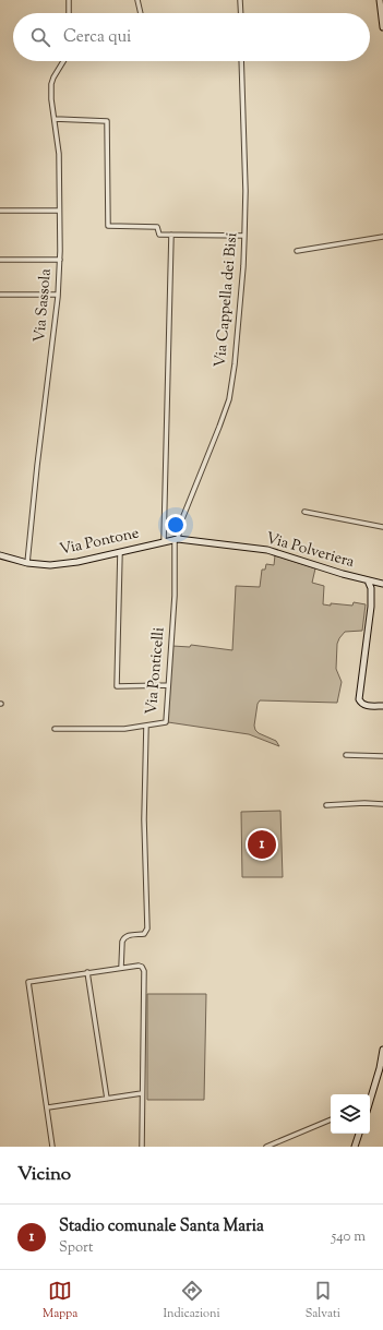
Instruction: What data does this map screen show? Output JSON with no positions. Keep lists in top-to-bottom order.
{
  "streets": {
    "street": [
      "Via Cappella dei Bisi",
      "Via Sassola",
      "Via Pontone",
      "Via Polveriera",
      "Via Ponticelli"
    ]
  },
  "crossings": [
    ["Via Cappella dei Bisi", "Via Pontone"],
    ["Via Cappella dei Bisi", "Via Polveriera"],
    ["Via Cappella dei Bisi", "Via Ponticelli"],
    ["Via Sassola", "Via Pontone"],
    ["Via Pontone", "Via Polveriera"],
    ["Via Pontone", "Via Ponticelli"],
    ["Via Polveriera", "Via Ponticelli"]
  ],
  "page": {
    "search": "Cerca qui",
    "pins": "1",
    "heading": "Vicino",
    "list": [
      {
        "mark": "1",
        "name": "Stadio comunale Santa Maria",
        "note": "Sport",
        "value": "540 m"
      }
    ],
    "nav": ["Mappa", "Indicazioni", "Salvati"]
  }
}
